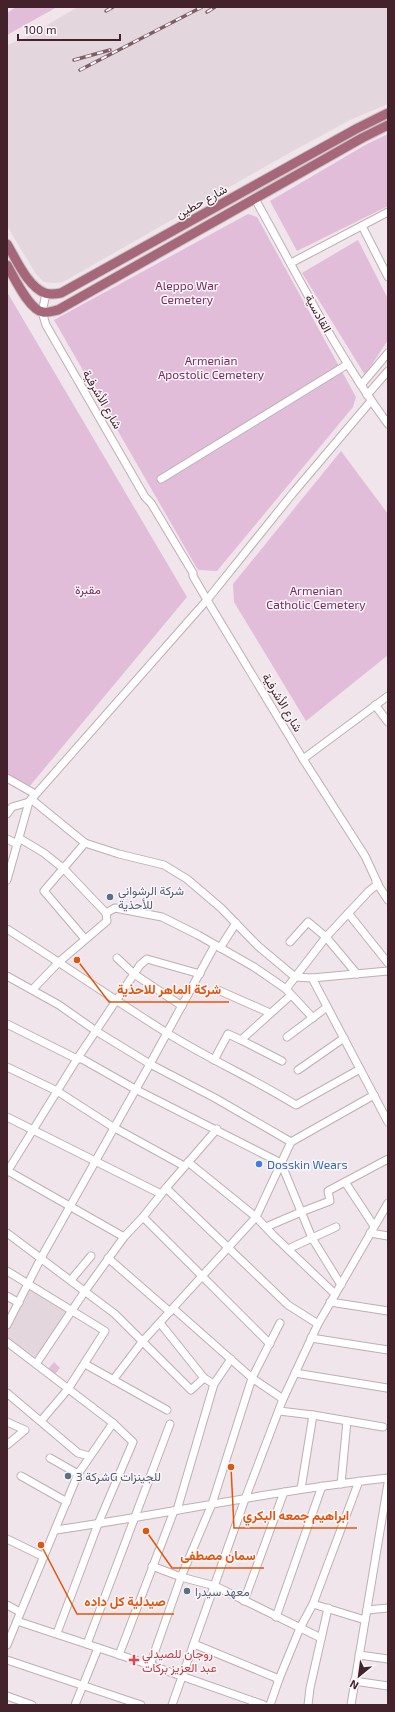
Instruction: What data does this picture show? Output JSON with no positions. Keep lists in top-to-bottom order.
{
  "streets": {
    "main road": ["شارع حطين", "شارع الأشرفية"],
    "street": ["القادسية"]
  },
  "crossings": [
    ["شارع حطين", "القادسية"],
    ["شارع حطين", "شارع الأشرفية"]
  ],
  "parks": [
    "Aleppo War Cemetery",
    "Armenian Apostolic Cemetery",
    "مقبرة",
    "Armenian Catholic Cemetery"
  ],
  "places": {
    "other": [
      "شركة الرشواني للأحذية",
      "شركة الماهر للاحذية",
      "Dosskin Wears",
      "ابراهيم جمعه البكري",
      "شركة 3G للجينزات",
      "سمان مصطفى",
      "صيدلية كل داده",
      "معهد سيدرا"
    ],
    "health": ["روجان للصيدلي عبد العزيز بركات"]
  },
  "scale_bar": "100 m",
  "north": "bottom left"
}
